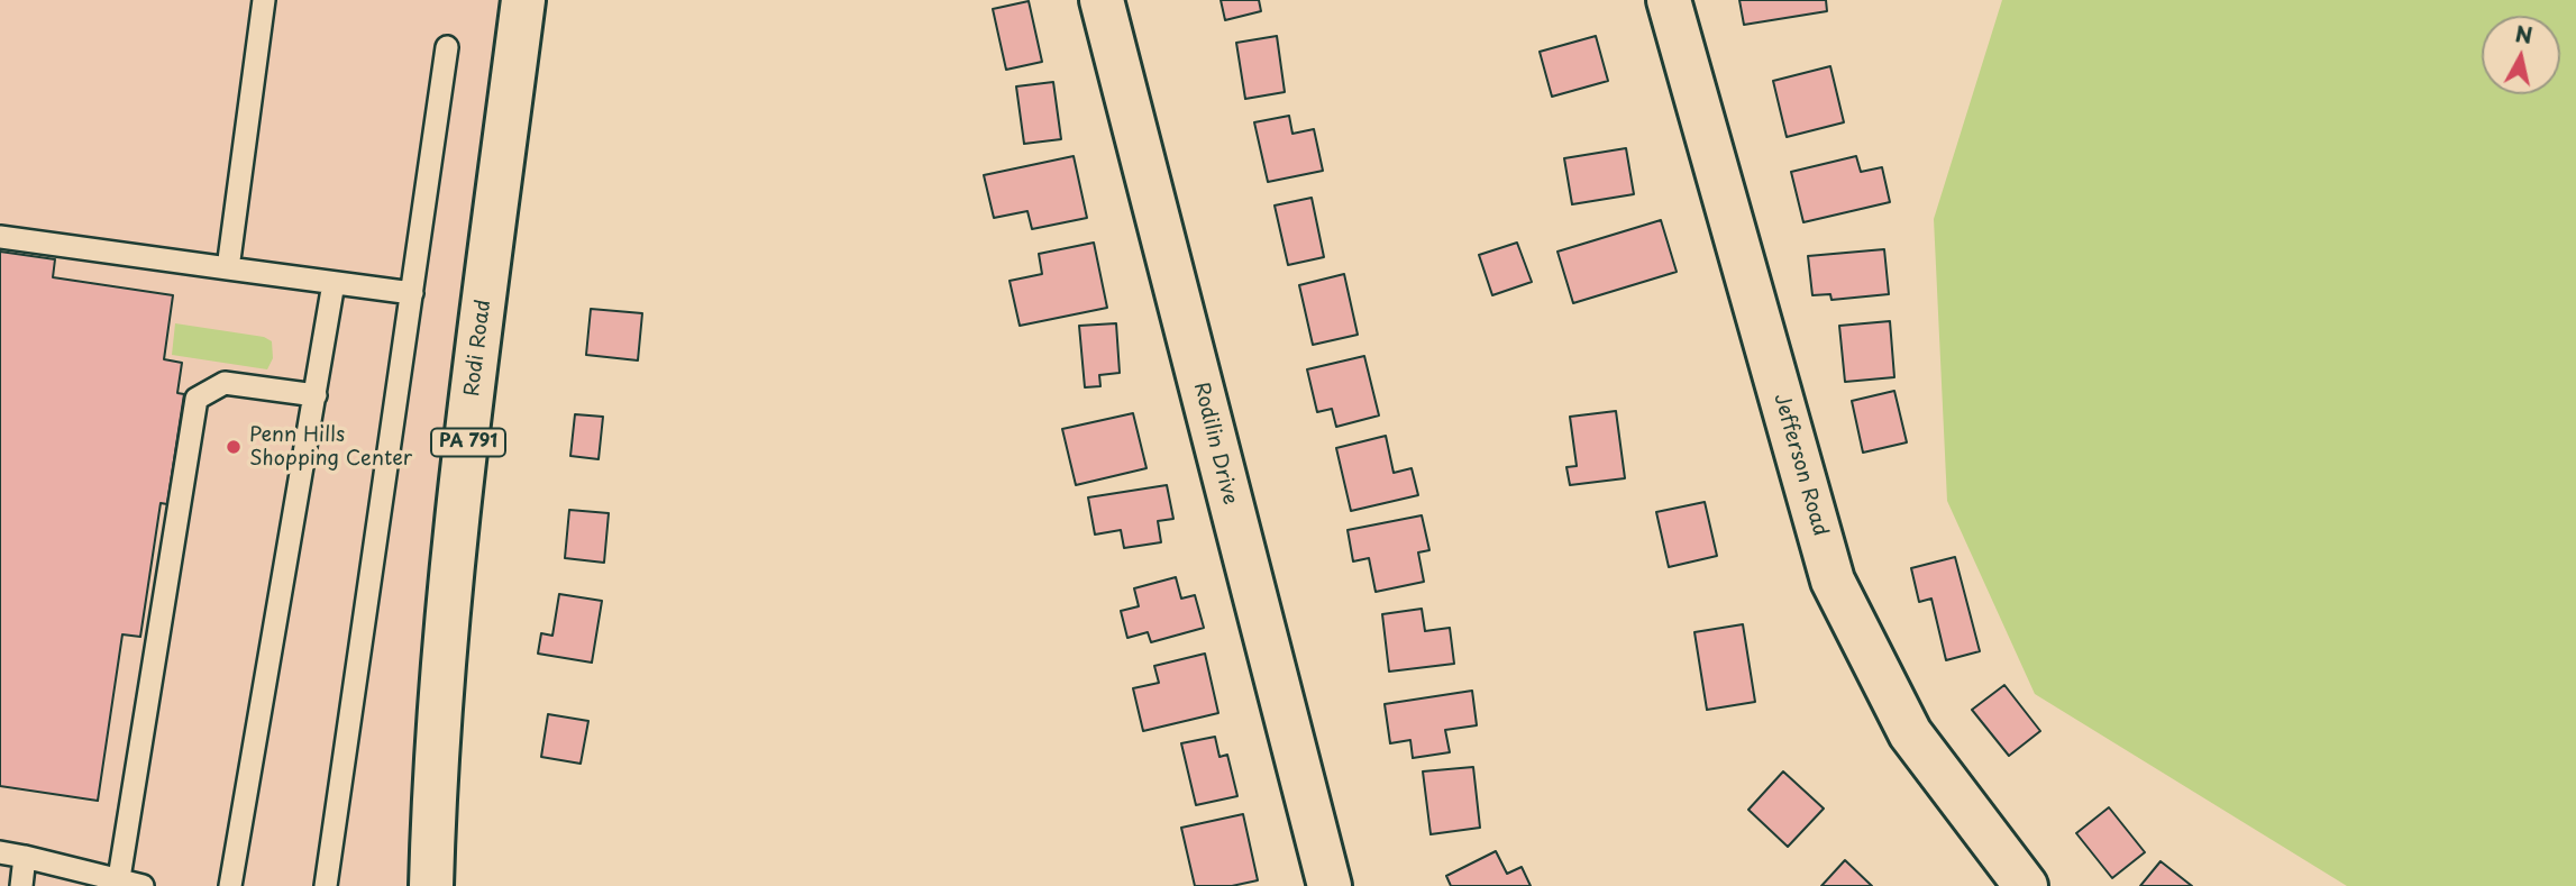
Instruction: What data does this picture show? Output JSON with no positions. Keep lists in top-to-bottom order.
{
  "streets": {
    "street": [
      "Rodi Road",
      "PA 791",
      "Rodilin Drive",
      "Jefferson Road"
    ]
  },
  "places": ["Penn Hills Shopping Center"],
  "north": "top"
}
